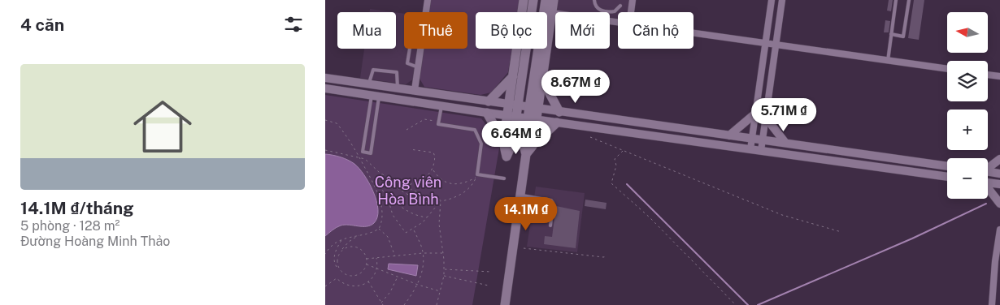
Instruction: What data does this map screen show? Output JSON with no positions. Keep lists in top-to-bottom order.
{
  "parks": ["Công viên Hòa Bình"],
  "north": "left",
  "page": {
    "heading": "4 căn",
    "map_buttons": ["+", "−"],
    "chip": [
      "Mua",
      "Thuê",
      "Bộ lọc",
      "Mới",
      "Căn hộ"
    ],
    "list": [
      {
        "name": "14.1M ₫/tháng",
        "note": "5 phòng · 128 m² · Đường Hoàng Minh Thảo"
      }
    ],
    "price": [
      "8.67M ₫",
      "5.71M ₫",
      "6.64M ₫",
      "14.1M ₫"
    ]
  }
}
